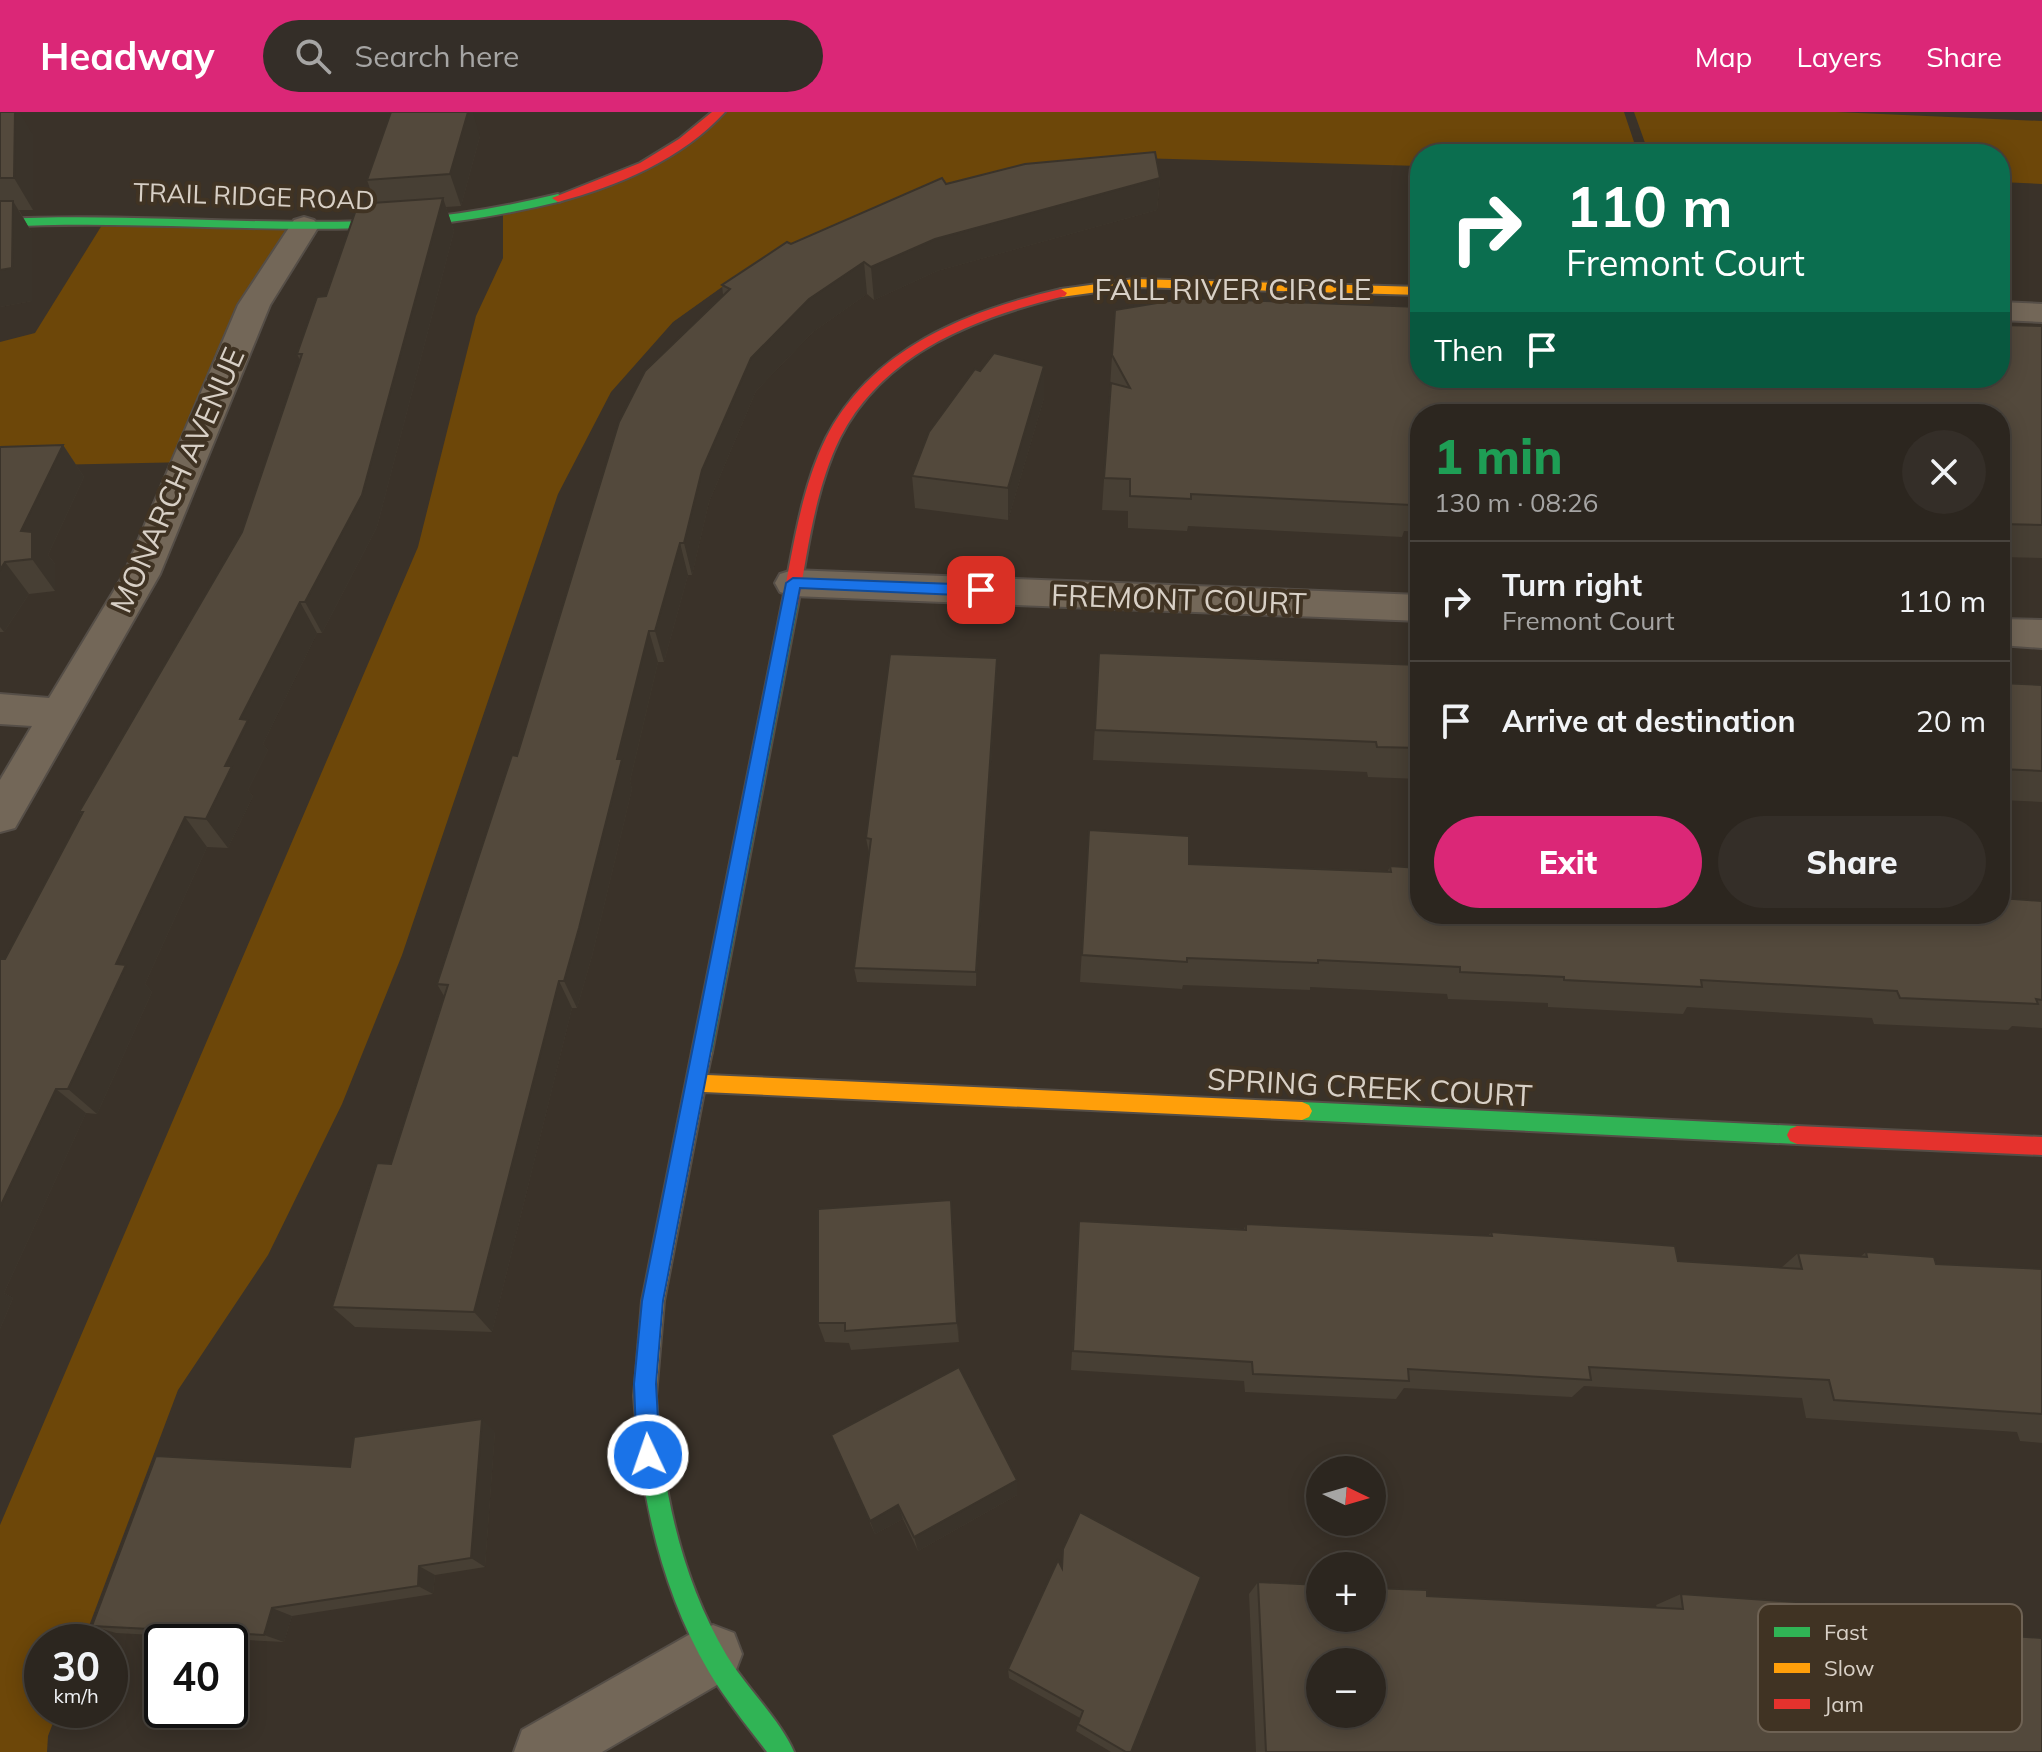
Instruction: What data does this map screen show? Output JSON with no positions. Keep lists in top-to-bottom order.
{
  "streets": {
    "street": [
      "TRAIL RIDGE ROAD",
      "FALL RIVER CIRCLE",
      "MONARCH AVENUE",
      "FREMONT COURT",
      "SPRING CREEK COURT"
    ]
  },
  "crossings": [
    ["TRAIL RIDGE ROAD", "MONARCH AVENUE"],
    ["FALL RIVER CIRCLE", "FREMONT COURT"],
    ["FALL RIVER CIRCLE", "SPRING CREEK COURT"]
  ],
  "legend": ["Fast", "Slow", "Jam"],
  "north": "right",
  "page": {
    "header": "Headway",
    "search": "Search here",
    "nav": ["Map", "Layers", "Share"],
    "turn": ["110 m", "Fremont Court"],
    "then": "Then",
    "heading": ["1 min", "130 m · 08:26"],
    "list": [
      {
        "name": "Turn right",
        "note": "Fremont Court",
        "value": "110 m"
      },
      {
        "name": "Arrive at destination",
        "value": "20 m"
      }
    ],
    "buttons": ["Exit", "Share"],
    "map_buttons": ["+", "−"],
    "speed": "30 km/h",
    "limit": "40"
  }
}
